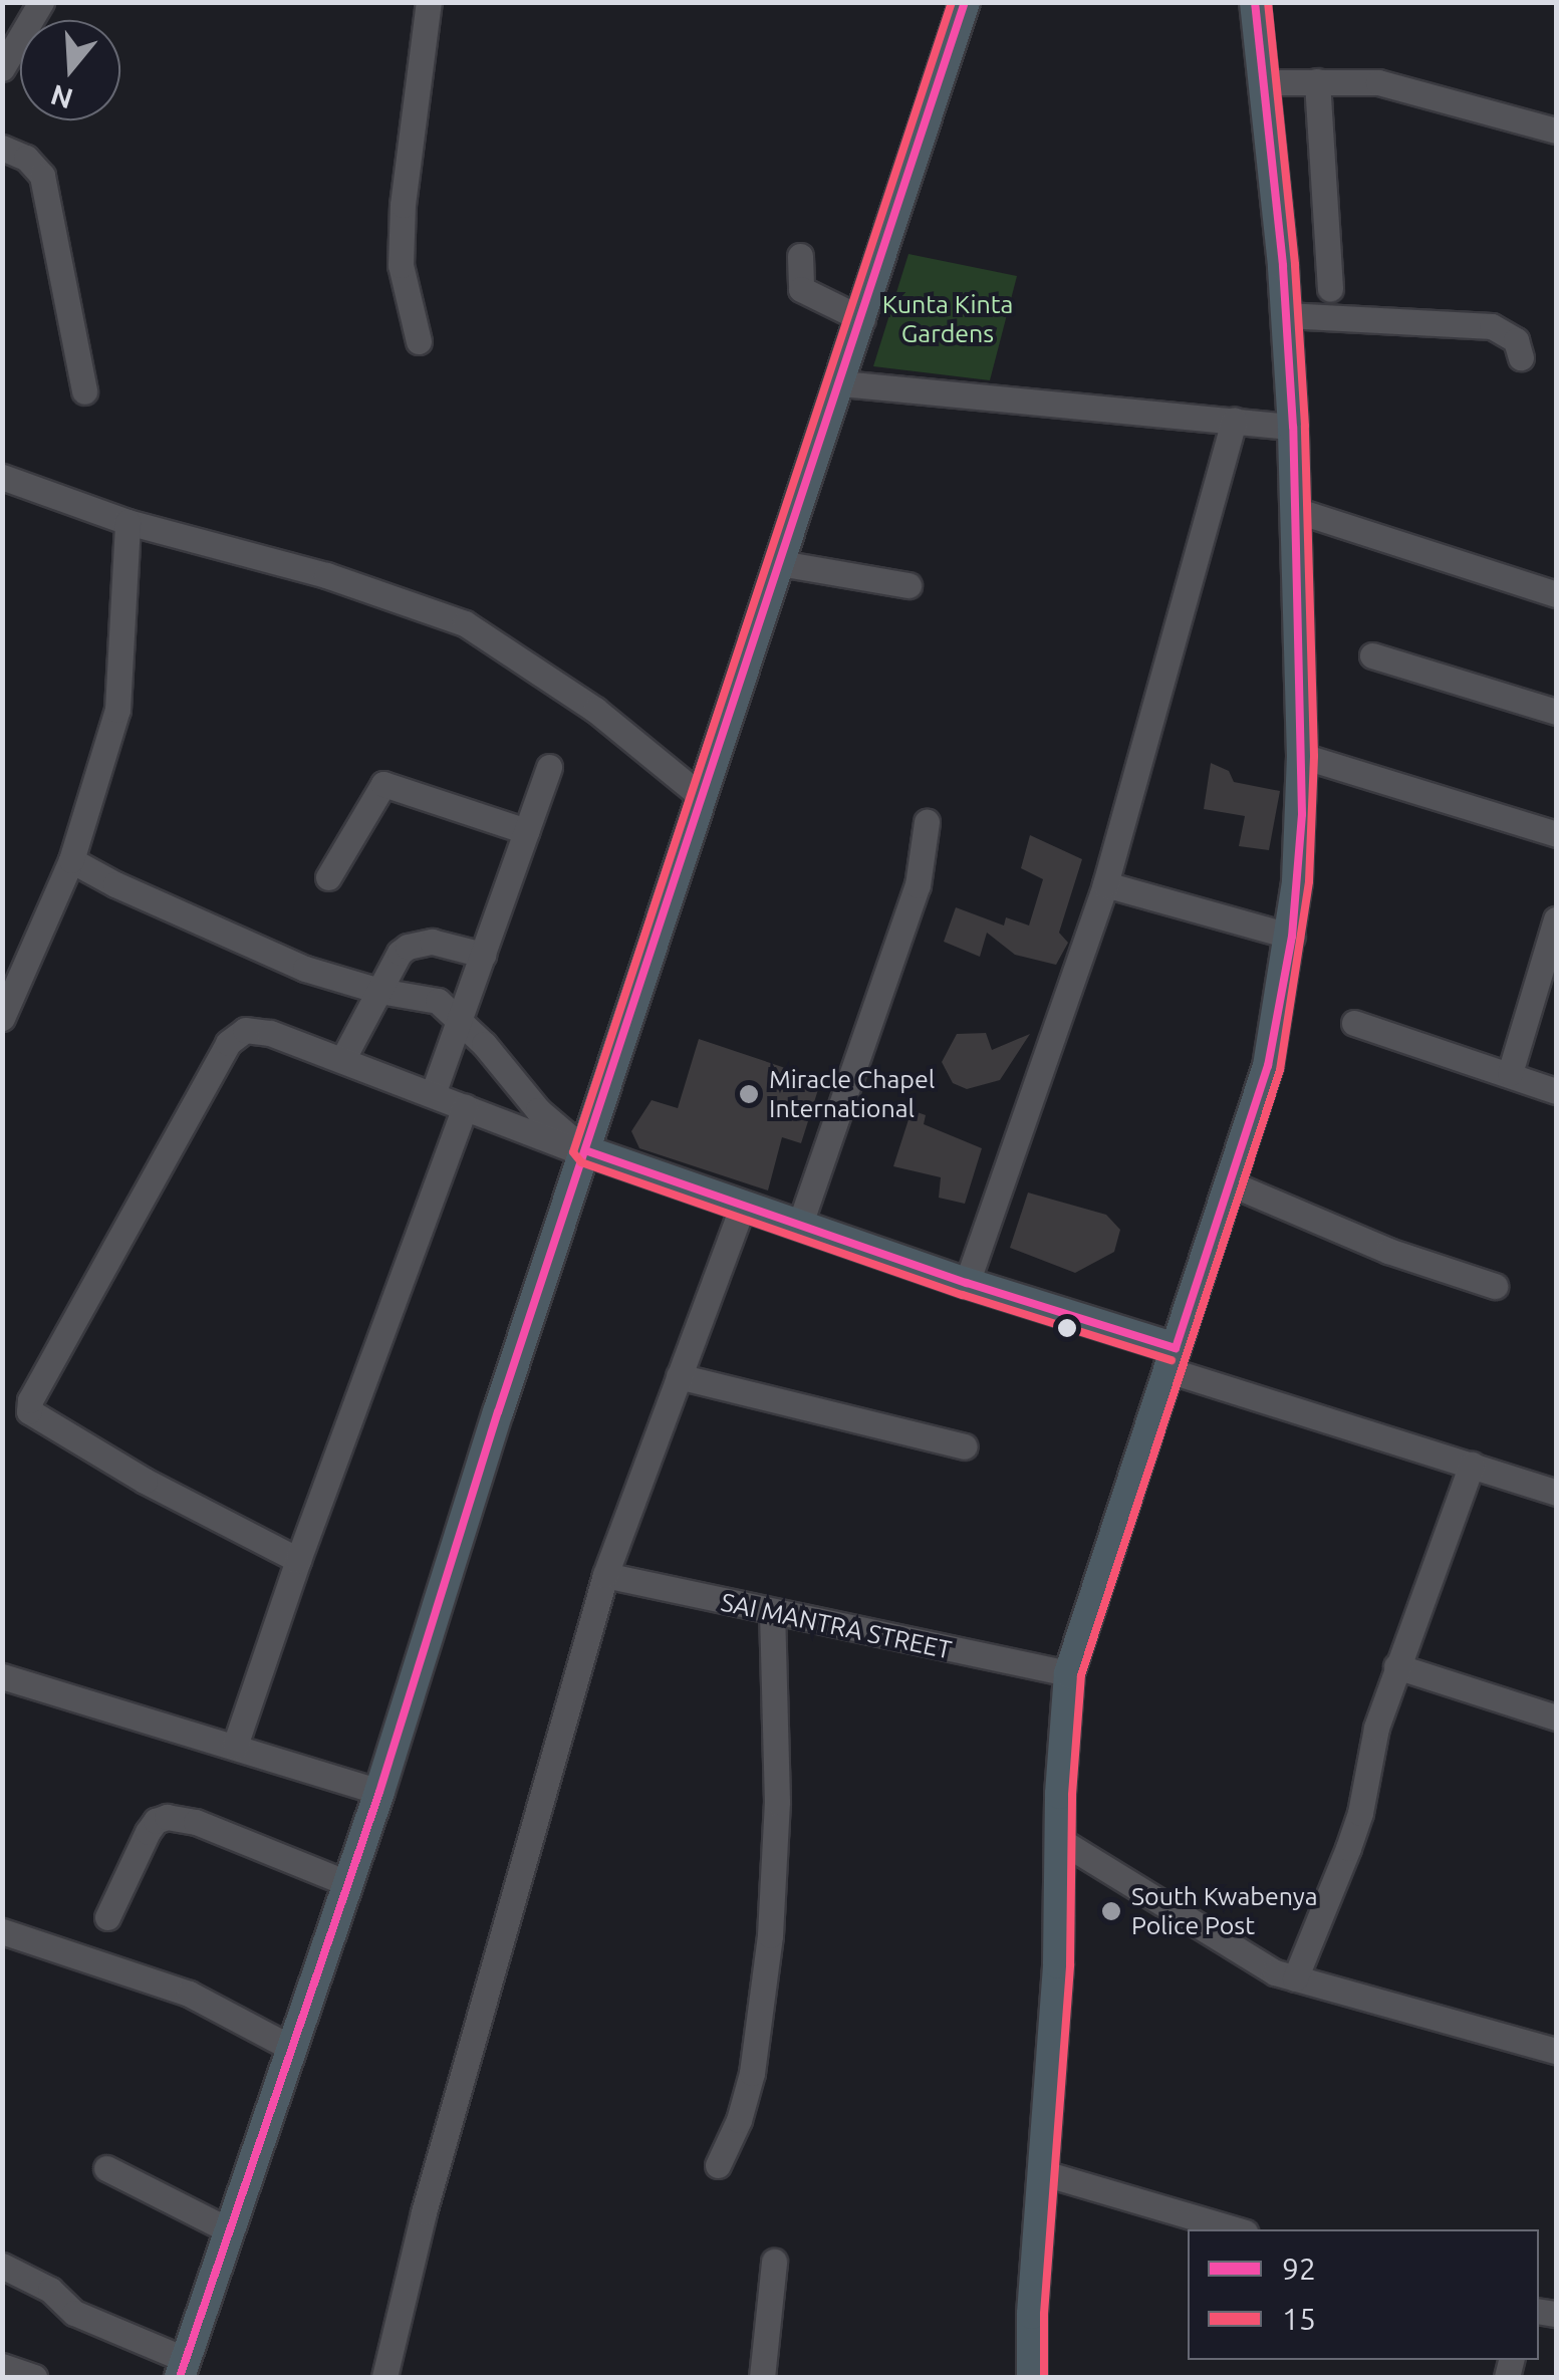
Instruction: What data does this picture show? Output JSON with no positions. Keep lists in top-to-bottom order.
{
  "streets": {
    "street": ["SAI MANTRA STREET"]
  },
  "parks": ["Kunta Kinta Gardens"],
  "places": ["Miracle Chapel International", "South Kwabenya Police Post"],
  "lines": ["transit line 92", "transit line 15"],
  "legend": ["92", "15"],
  "north": "bottom"
}
